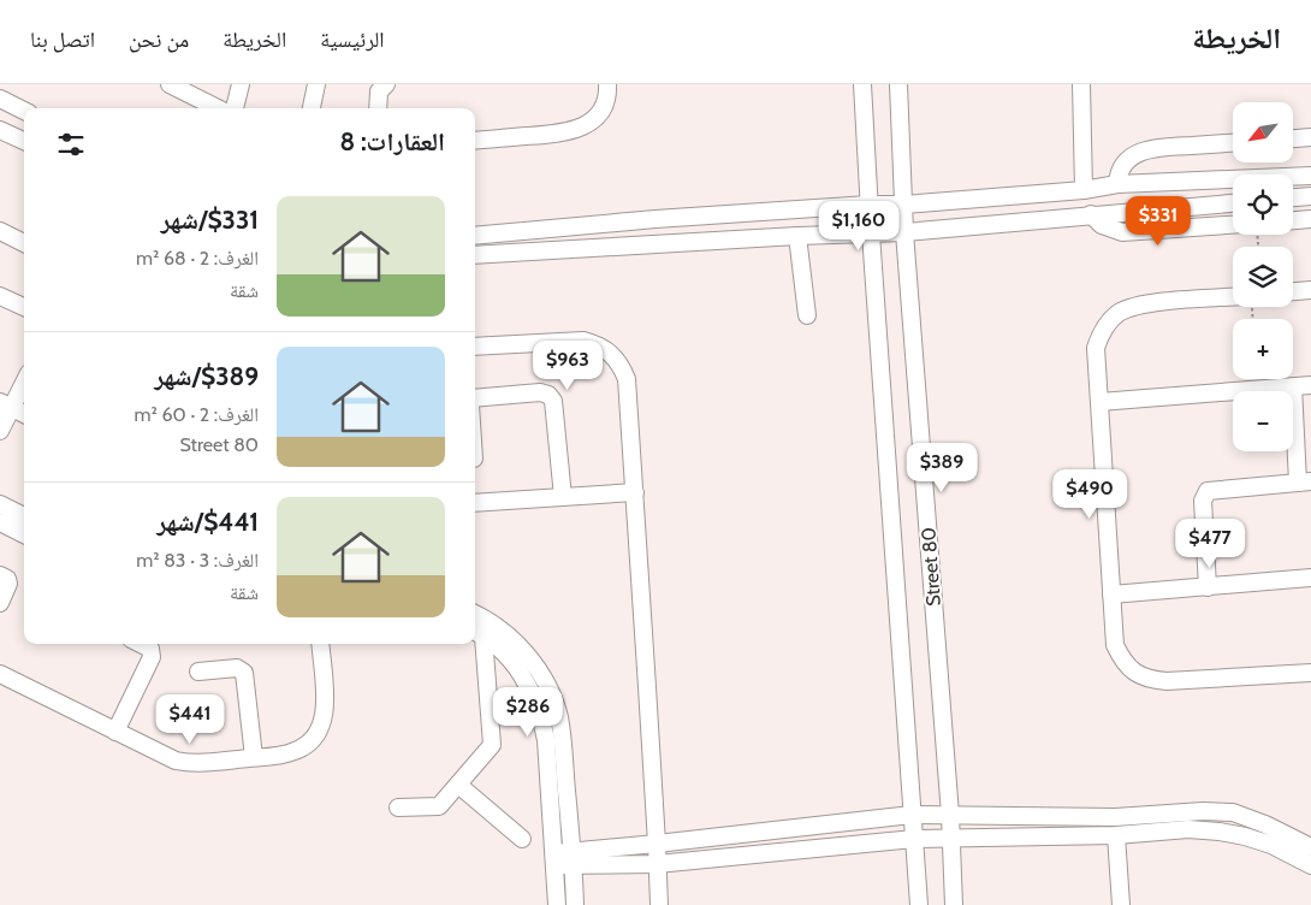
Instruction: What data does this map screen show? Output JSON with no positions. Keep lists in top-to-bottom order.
{
  "streets": {
    "street": ["Street 80"]
  },
  "north": "bottom left",
  "page": {
    "header": "الخريطة",
    "nav": [
      "الرئيسية",
      "الخريطة",
      "من نحن",
      "اتصل بنا"
    ],
    "map_buttons": ["+", "−"],
    "heading": "العقارات: 8",
    "list": [
      {
        "name": "$331/شهر",
        "note": "الغرف: 2 · 68 m² · شقة"
      },
      {
        "name": "$389/شهر",
        "note": "الغرف: 2 · 60 m² · Street 80"
      },
      {
        "name": "$441/شهر",
        "note": "الغرف: 3 · 83 m² · شقة"
      }
    ],
    "price": [
      "$331",
      "$1,160",
      "$963",
      "$389",
      "$490",
      "$477",
      "$286",
      "$441"
    ]
  }
}
